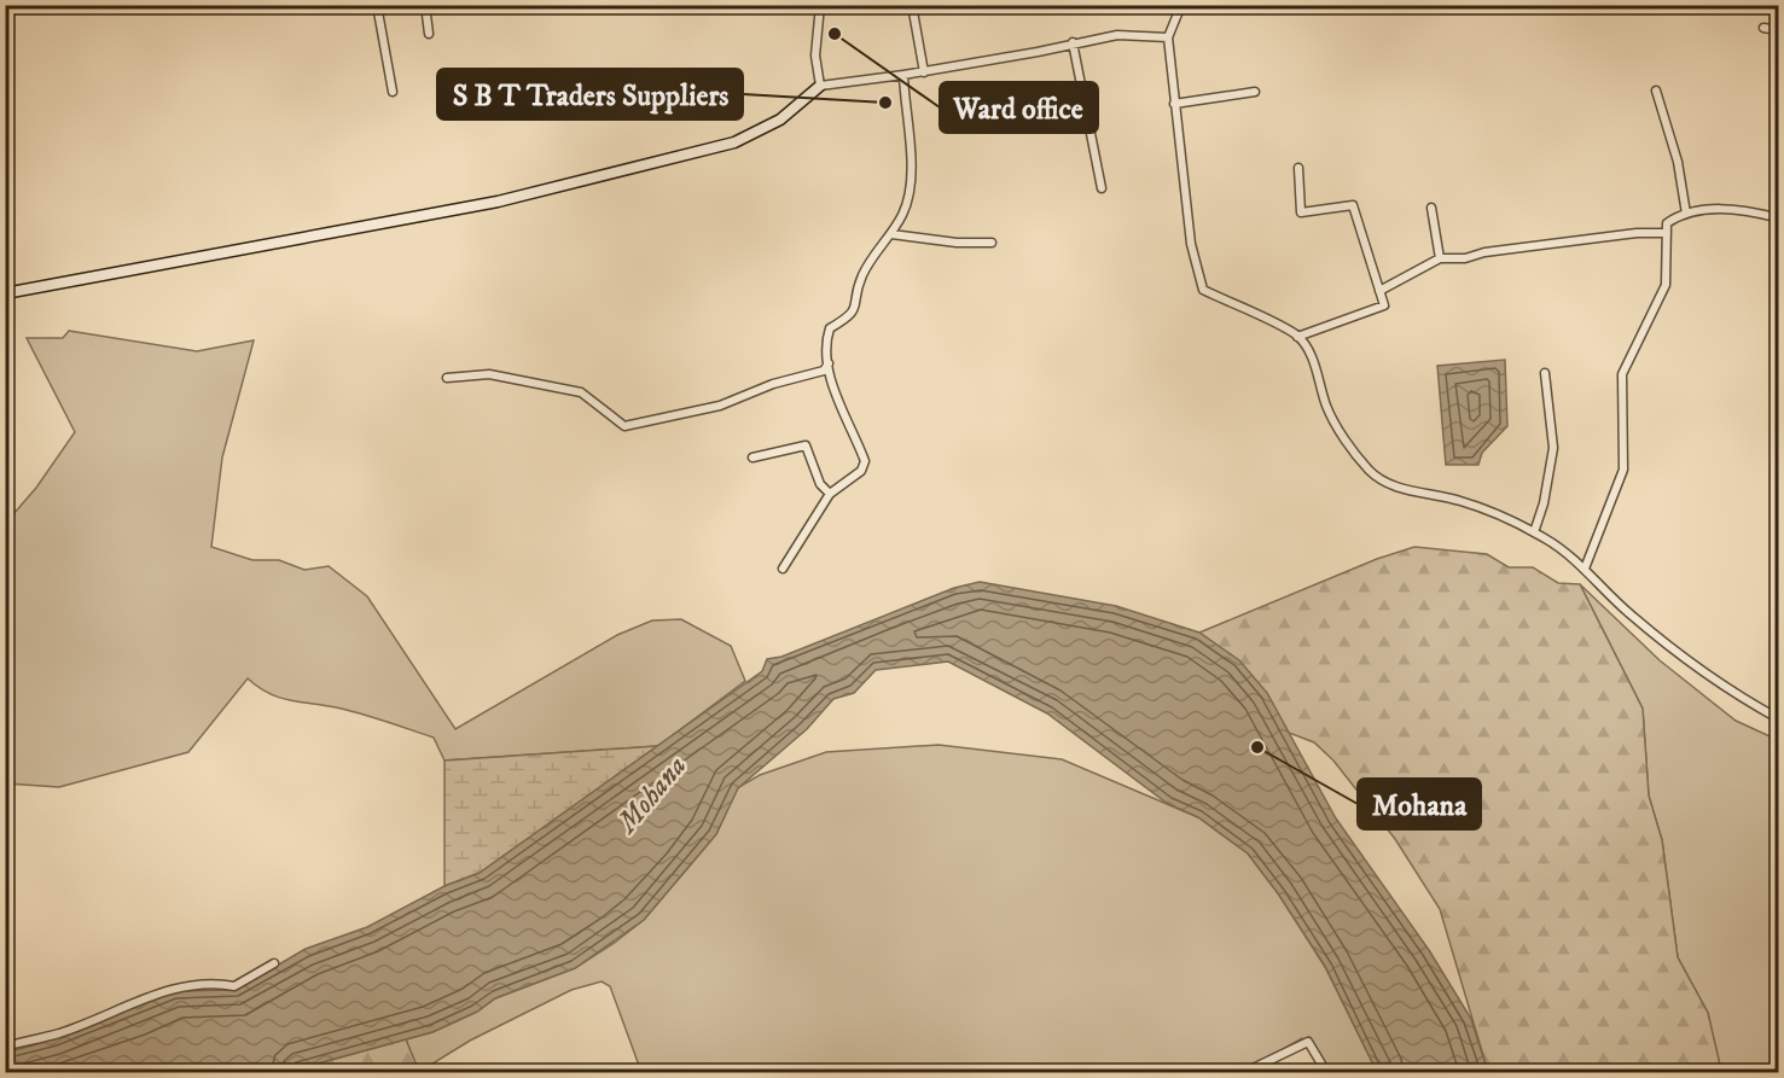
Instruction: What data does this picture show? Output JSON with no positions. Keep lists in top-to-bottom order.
{
  "water": ["Mohana"],
  "places": ["Ward office", "S B T Traders Suppliers", "Mohana"]
}
